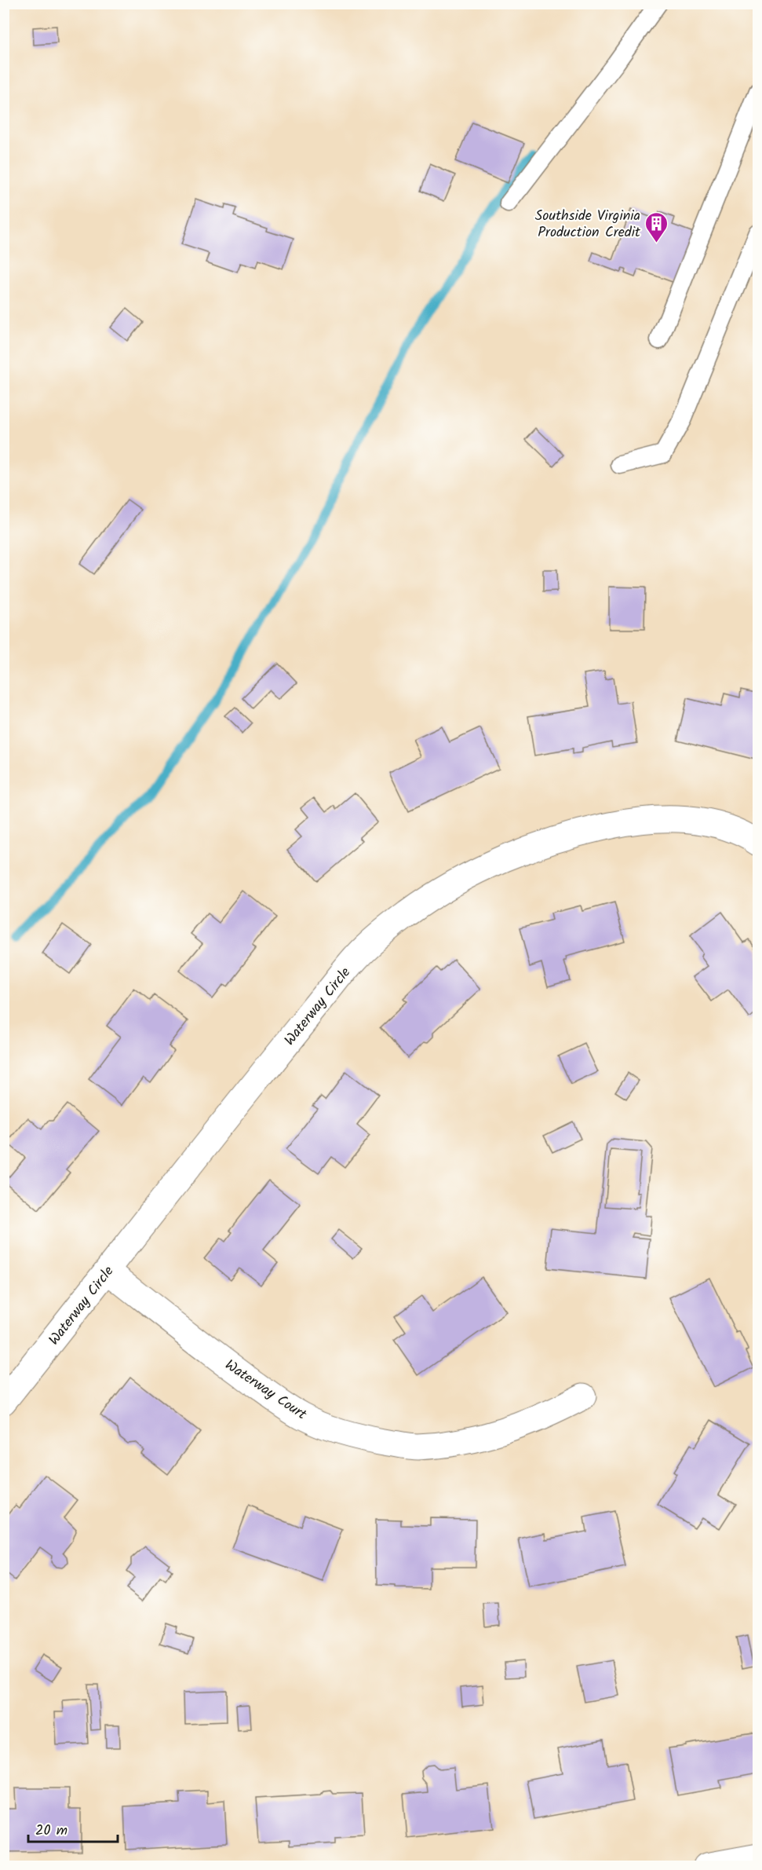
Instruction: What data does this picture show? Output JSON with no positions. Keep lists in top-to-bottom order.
{
  "streets": {
    "street": ["Waterway Circle", "Waterway Court"]
  },
  "crossings": [
    ["Waterway Circle", "Waterway Court"]
  ],
  "places": {
    "building": ["Southside Virginia Production Credit"]
  },
  "scale_bar": "20 m"
}
